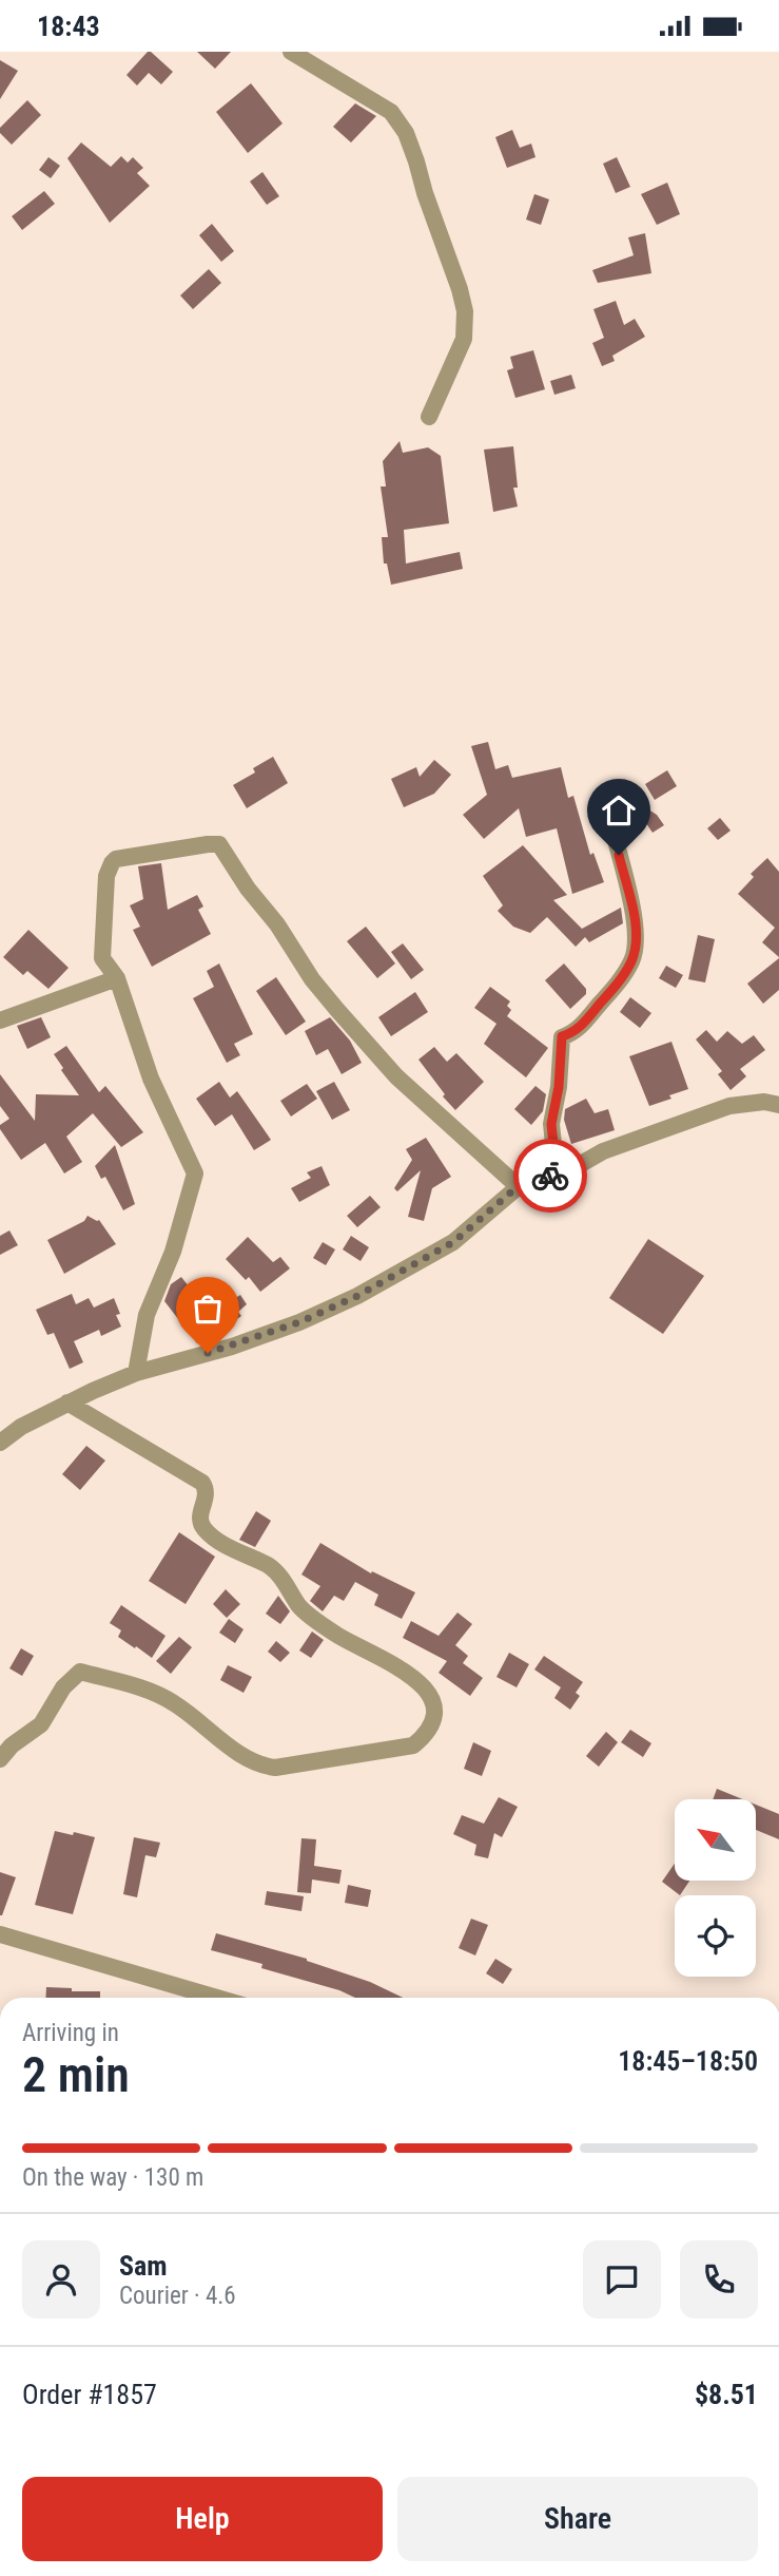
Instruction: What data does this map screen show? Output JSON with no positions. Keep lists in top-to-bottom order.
{
  "north": "top left",
  "page": {
    "status": "18:43",
    "heading": ["2 min", "Arriving in", "18:45–18:50"],
    "panel": [
      "Sam",
      "Courier · 4.6",
      "Order #1857",
      "$8.51"
    ],
    "bar": "On the way · 130 m",
    "buttons": ["Help", "Share"]
  }
}
